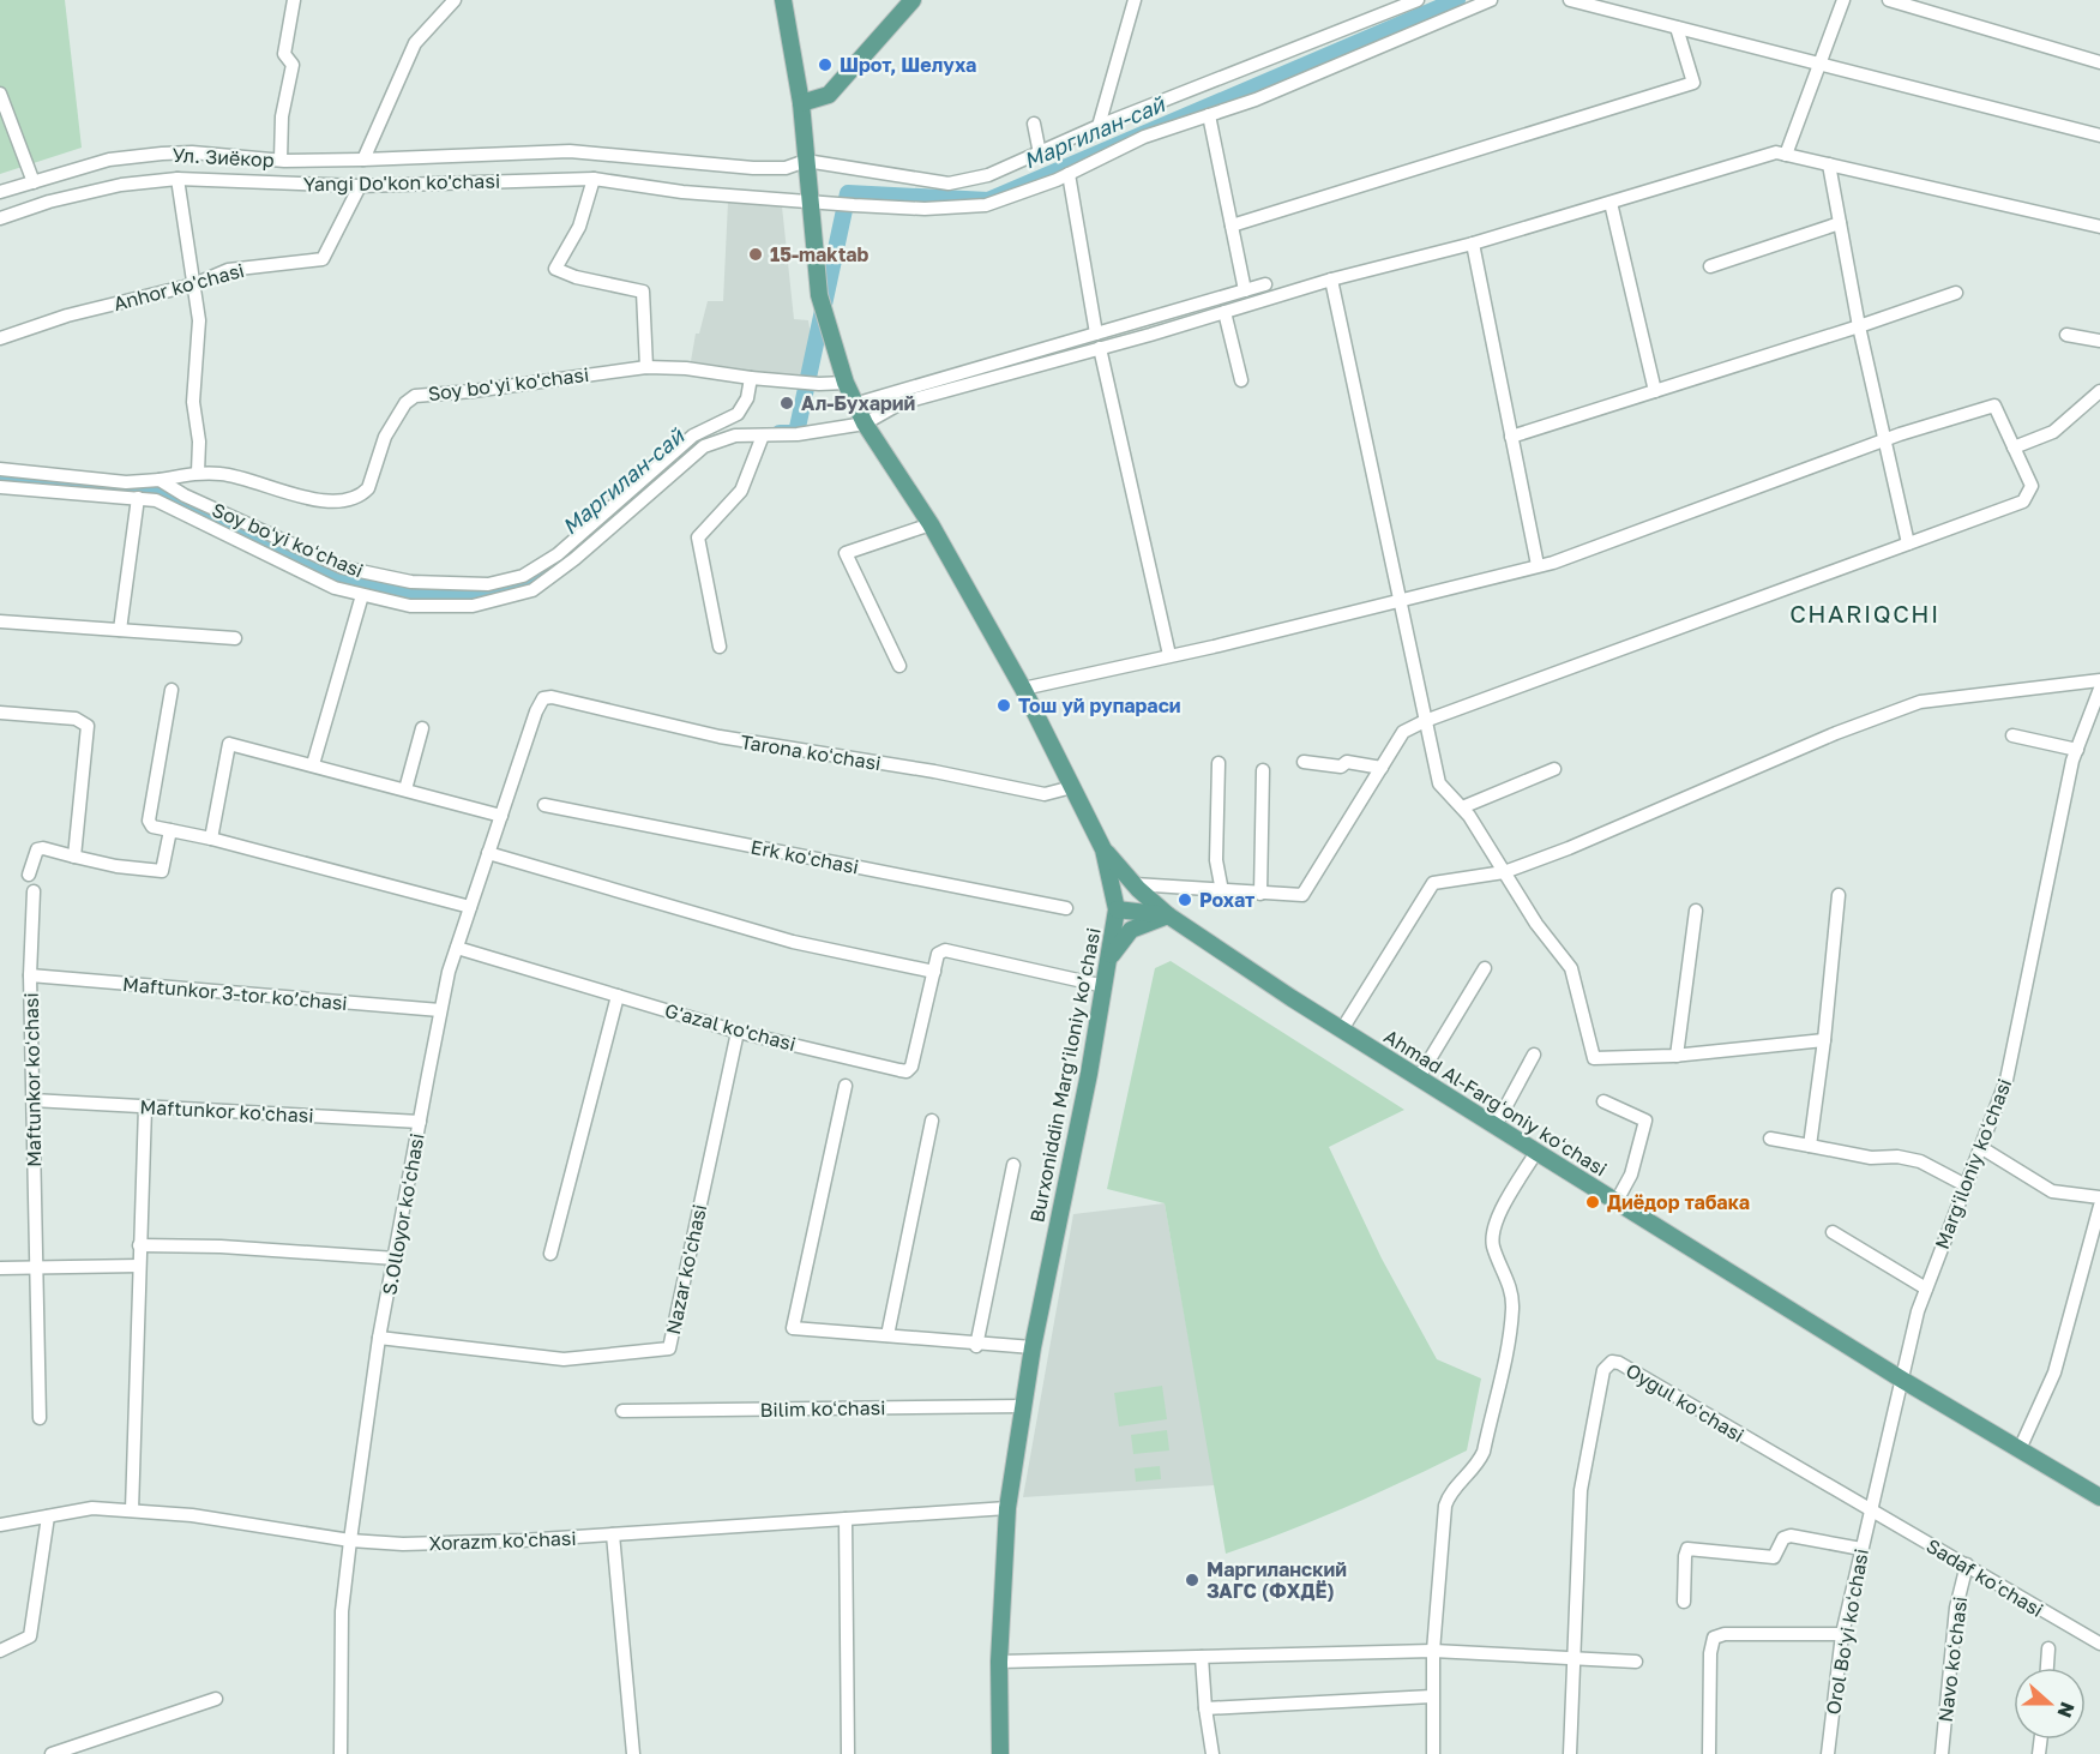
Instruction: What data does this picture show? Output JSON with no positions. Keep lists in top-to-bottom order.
{
  "streets": {
    "main road": ["Burxoniddin Marg’iloniy ko’chasi", "Ahmad Al-Fargʻoniy koʻchasi"],
    "street": [
      "Ул. Зиёкор",
      "Yangi Do'kon ko'chasi",
      "Anhor ko'chasi",
      "Soy bo'yi ko'chasi",
      "Soy boʻyi koʻchasi",
      "Tarona koʻchasi",
      "Erk koʻchasi",
      "Maftunkor 3-tor koʼchasi",
      "G'azal ko'chasi",
      "Maftunkor koʻchasi",
      "Maftunkor ko'chasi",
      "Margʻiloniy koʻchasi",
      "S.Olloyor koʻchasi",
      "Nazar ko'chasi",
      "Oygul koʻchasi",
      "Bilim koʻchasi",
      "Xorazm ko'chasi",
      "Sadaf koʻchasi",
      "Orol Boʻyi koʻchasi",
      "Navo koʻchasi"
    ]
  },
  "crossings": [
    ["Ул. Зиёкор", "Burxoniddin Marg’iloniy ko’chasi"],
    ["Yangi Do'kon ko'chasi", "Anhor ko'chasi"],
    ["Yangi Do'kon ko'chasi", "Burxoniddin Marg’iloniy ko’chasi"],
    ["Soy bo'yi ko'chasi", "Soy boʻyi koʻchasi"],
    ["Soy boʻyi koʻchasi", "Burxoniddin Marg’iloniy ko’chasi"],
    ["Tarona koʻchasi", "Burxoniddin Marg’iloniy ko’chasi"],
    ["Tarona koʻchasi", "S.Olloyor koʻchasi"],
    ["Maftunkor 3-tor koʼchasi", "Maftunkor koʻchasi"],
    ["Maftunkor 3-tor koʼchasi", "S.Olloyor koʻchasi"],
    ["G'azal ko'chasi", "S.Olloyor koʻchasi"],
    ["G'azal ko'chasi", "Nazar ko'chasi"],
    ["Burxoniddin Marg’iloniy ko’chasi", "Ahmad Al-Fargʻoniy koʻchasi"],
    ["Burxoniddin Marg’iloniy ko’chasi", "Bilim koʻchasi"],
    ["Burxoniddin Marg’iloniy ko’chasi", "Xorazm ko'chasi"],
    ["Maftunkor koʻchasi", "Maftunkor ko'chasi"],
    ["Ahmad Al-Fargʻoniy koʻchasi", "Margʻiloniy koʻchasi"],
    ["Maftunkor ko'chasi", "S.Olloyor koʻchasi"],
    ["Margʻiloniy koʻchasi", "Oygul koʻchasi"],
    ["Margʻiloniy koʻchasi", "Sadaf koʻchasi"],
    ["Margʻiloniy koʻchasi", "Orol Boʻyi koʻchasi"],
    ["S.Olloyor koʻchasi", "Nazar ko'chasi"],
    ["S.Olloyor koʻchasi", "Xorazm ko'chasi"],
    ["Oygul koʻchasi", "Sadaf koʻchasi"],
    ["Oygul koʻchasi", "Orol Boʻyi koʻchasi"],
    ["Sadaf koʻchasi", "Orol Boʻyi koʻchasi"],
    ["Sadaf koʻchasi", "Navo koʻchasi"]
  ],
  "districts": ["CHARIQCHI"],
  "water": ["Маргилан-сай"],
  "places": [
    "Шрот, Шелуха",
    "15-maktab",
    "Ал-Бухарий",
    "Тош уй рупараси",
    "Рохат",
    "Диёдор табака",
    "Маргиланский ЗАГС (ФХДЁ)"
  ],
  "north": "right"
}
